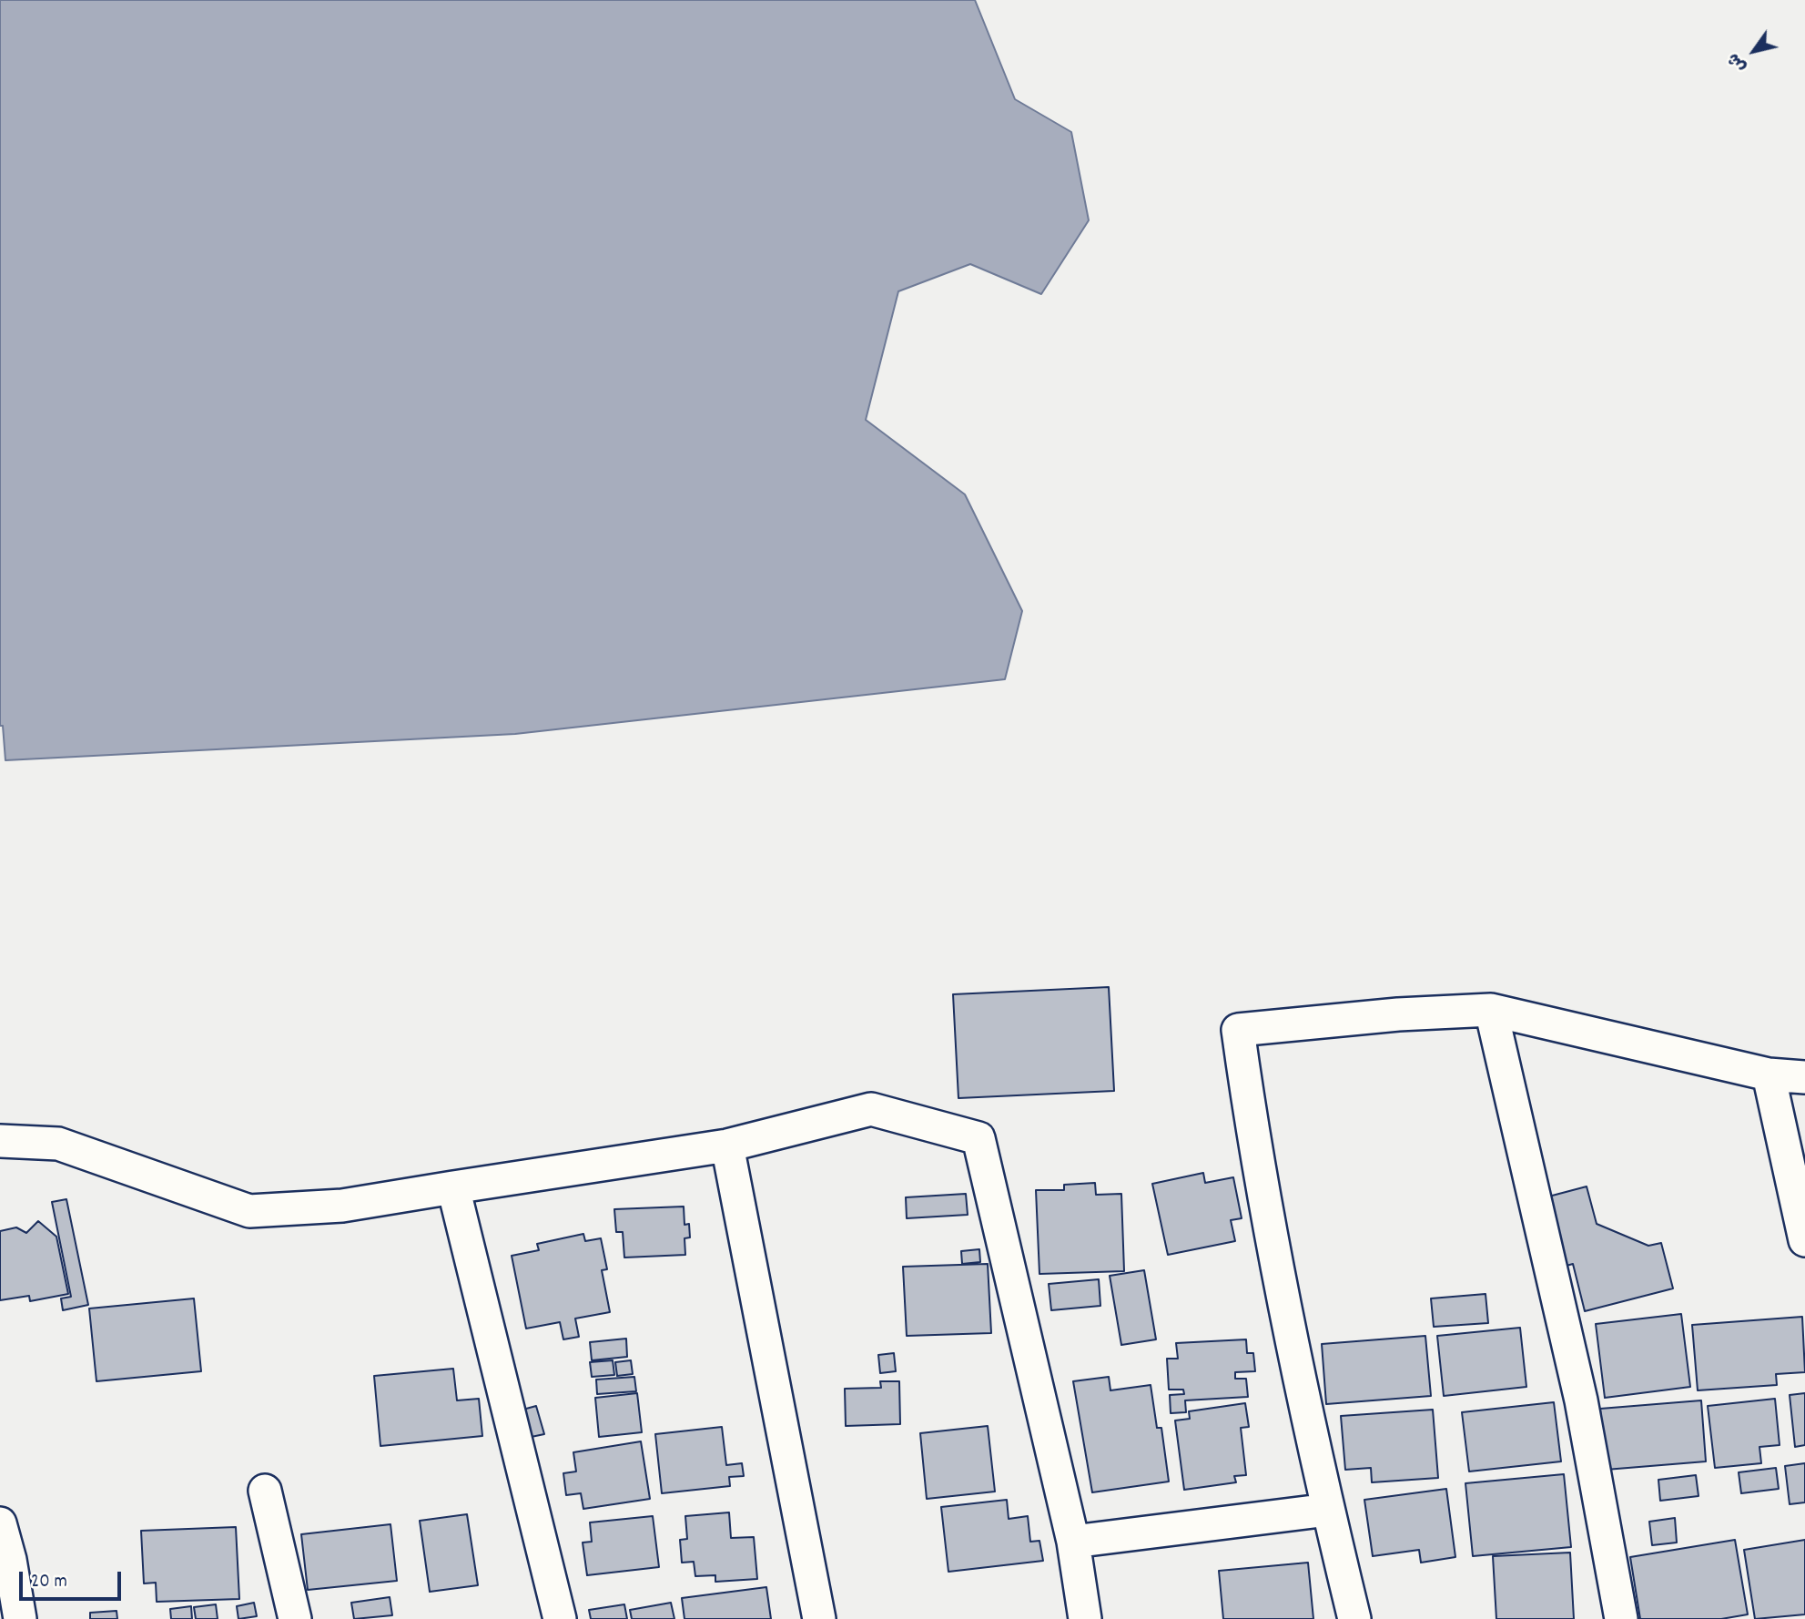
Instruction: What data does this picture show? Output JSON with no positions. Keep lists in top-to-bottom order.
{
  "scale_bar": "20 m",
  "north": "bottom left"
}
